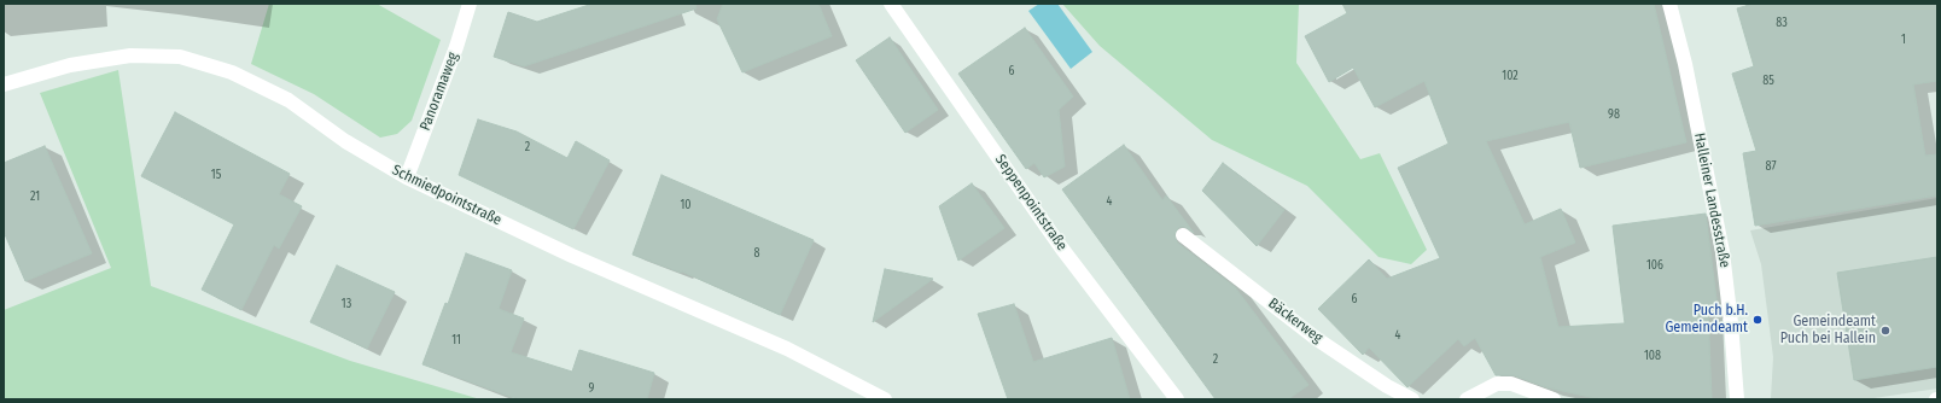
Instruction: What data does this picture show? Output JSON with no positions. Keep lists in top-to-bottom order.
{
  "streets": {
    "street": [
      "Panoramaweg",
      "Schmiedpointstraße",
      "Halleiner Landesstraße",
      "Seppenpointstraße",
      "Bäckerweg"
    ]
  },
  "crossings": [
    ["Panoramaweg", "Schmiedpointstraße"]
  ],
  "places": ["Puch b.H. Gemeindeamt", "Gemeindeamt Puch bei Hallein"],
  "house_numbers": [
    "83",
    "1",
    "6",
    "102",
    "85",
    "98",
    "2",
    "87",
    "15",
    "21",
    "4",
    "10",
    "8",
    "106",
    "6",
    "13",
    "4",
    "11",
    "108",
    "2",
    "9"
  ]
}
